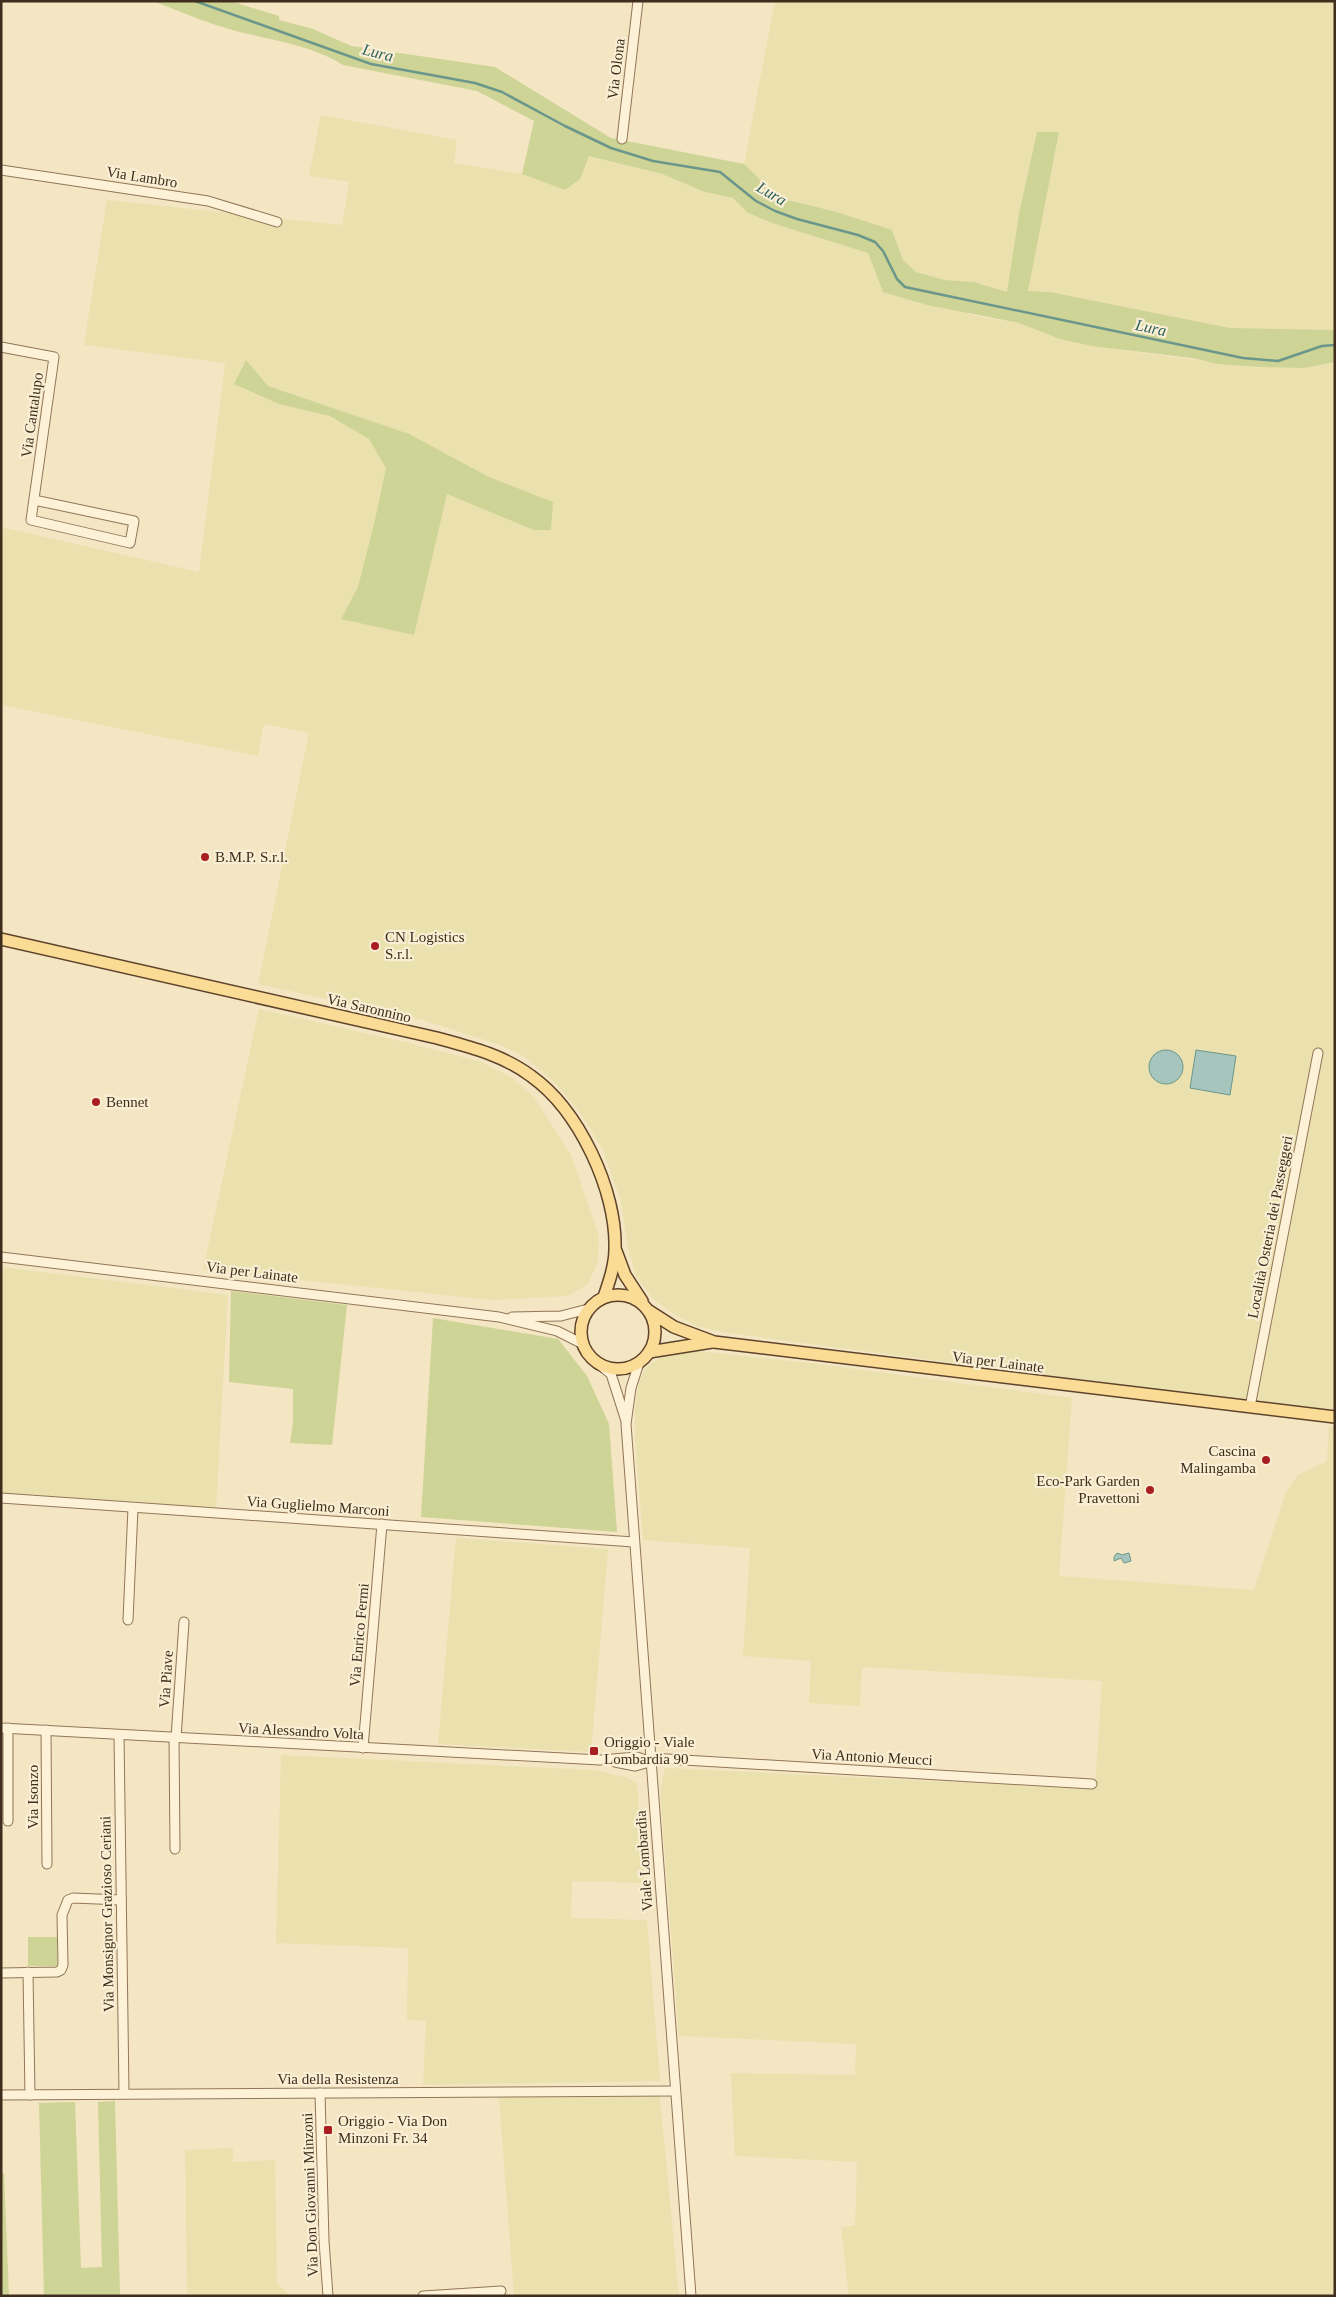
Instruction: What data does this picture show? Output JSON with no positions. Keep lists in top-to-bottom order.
{
  "streets": {
    "main road": ["Via Saronnino", "Via per Lainate"],
    "street": [
      "Via Olona",
      "Via Lambro",
      "Via Cantalupo",
      "Località Osteria dei Passeggeri",
      "Via Guglielmo Marconi",
      "Via Enrico Fermi",
      "Via Piave",
      "Via Alessandro Volta",
      "Via Antonio Meucci",
      "Via Isonzo",
      "Viale Lombardia",
      "Via Monsignor Grazioso Ceriani",
      "Via della Resistenza",
      "Via Don Giovanni Minzoni"
    ]
  },
  "crossings": [
    ["Via Saronnino", "Via per Lainate"],
    ["Via Saronnino", "Viale Lombardia"],
    ["Località Osteria dei Passeggeri", "Via per Lainate"],
    ["Via per Lainate", "Viale Lombardia"],
    ["Via Guglielmo Marconi", "Via Enrico Fermi"],
    ["Via Guglielmo Marconi", "Viale Lombardia"],
    ["Via Enrico Fermi", "Via Alessandro Volta"],
    ["Via Piave", "Via Alessandro Volta"],
    ["Via Alessandro Volta", "Via Antonio Meucci"],
    ["Via Alessandro Volta", "Via Isonzo"],
    ["Via Alessandro Volta", "Viale Lombardia"],
    ["Via Alessandro Volta", "Via Monsignor Grazioso Ceriani"],
    ["Via Antonio Meucci", "Viale Lombardia"],
    ["Viale Lombardia", "Via della Resistenza"],
    ["Via Monsignor Grazioso Ceriani", "Via della Resistenza"],
    ["Via della Resistenza", "Via Don Giovanni Minzoni"]
  ],
  "water": ["Lura"],
  "places": {
    "other": [
      "B.M.P. S.r.l.",
      "CN Logistics S.r.l.",
      "Bennet",
      "Cascina Malingamba",
      "Eco-Park Garden Pravettoni"
    ],
    "transit": ["Origgio - Viale Lombardia 90", "Origgio - Via Don Minzoni Fr. 34"]
  }
}
